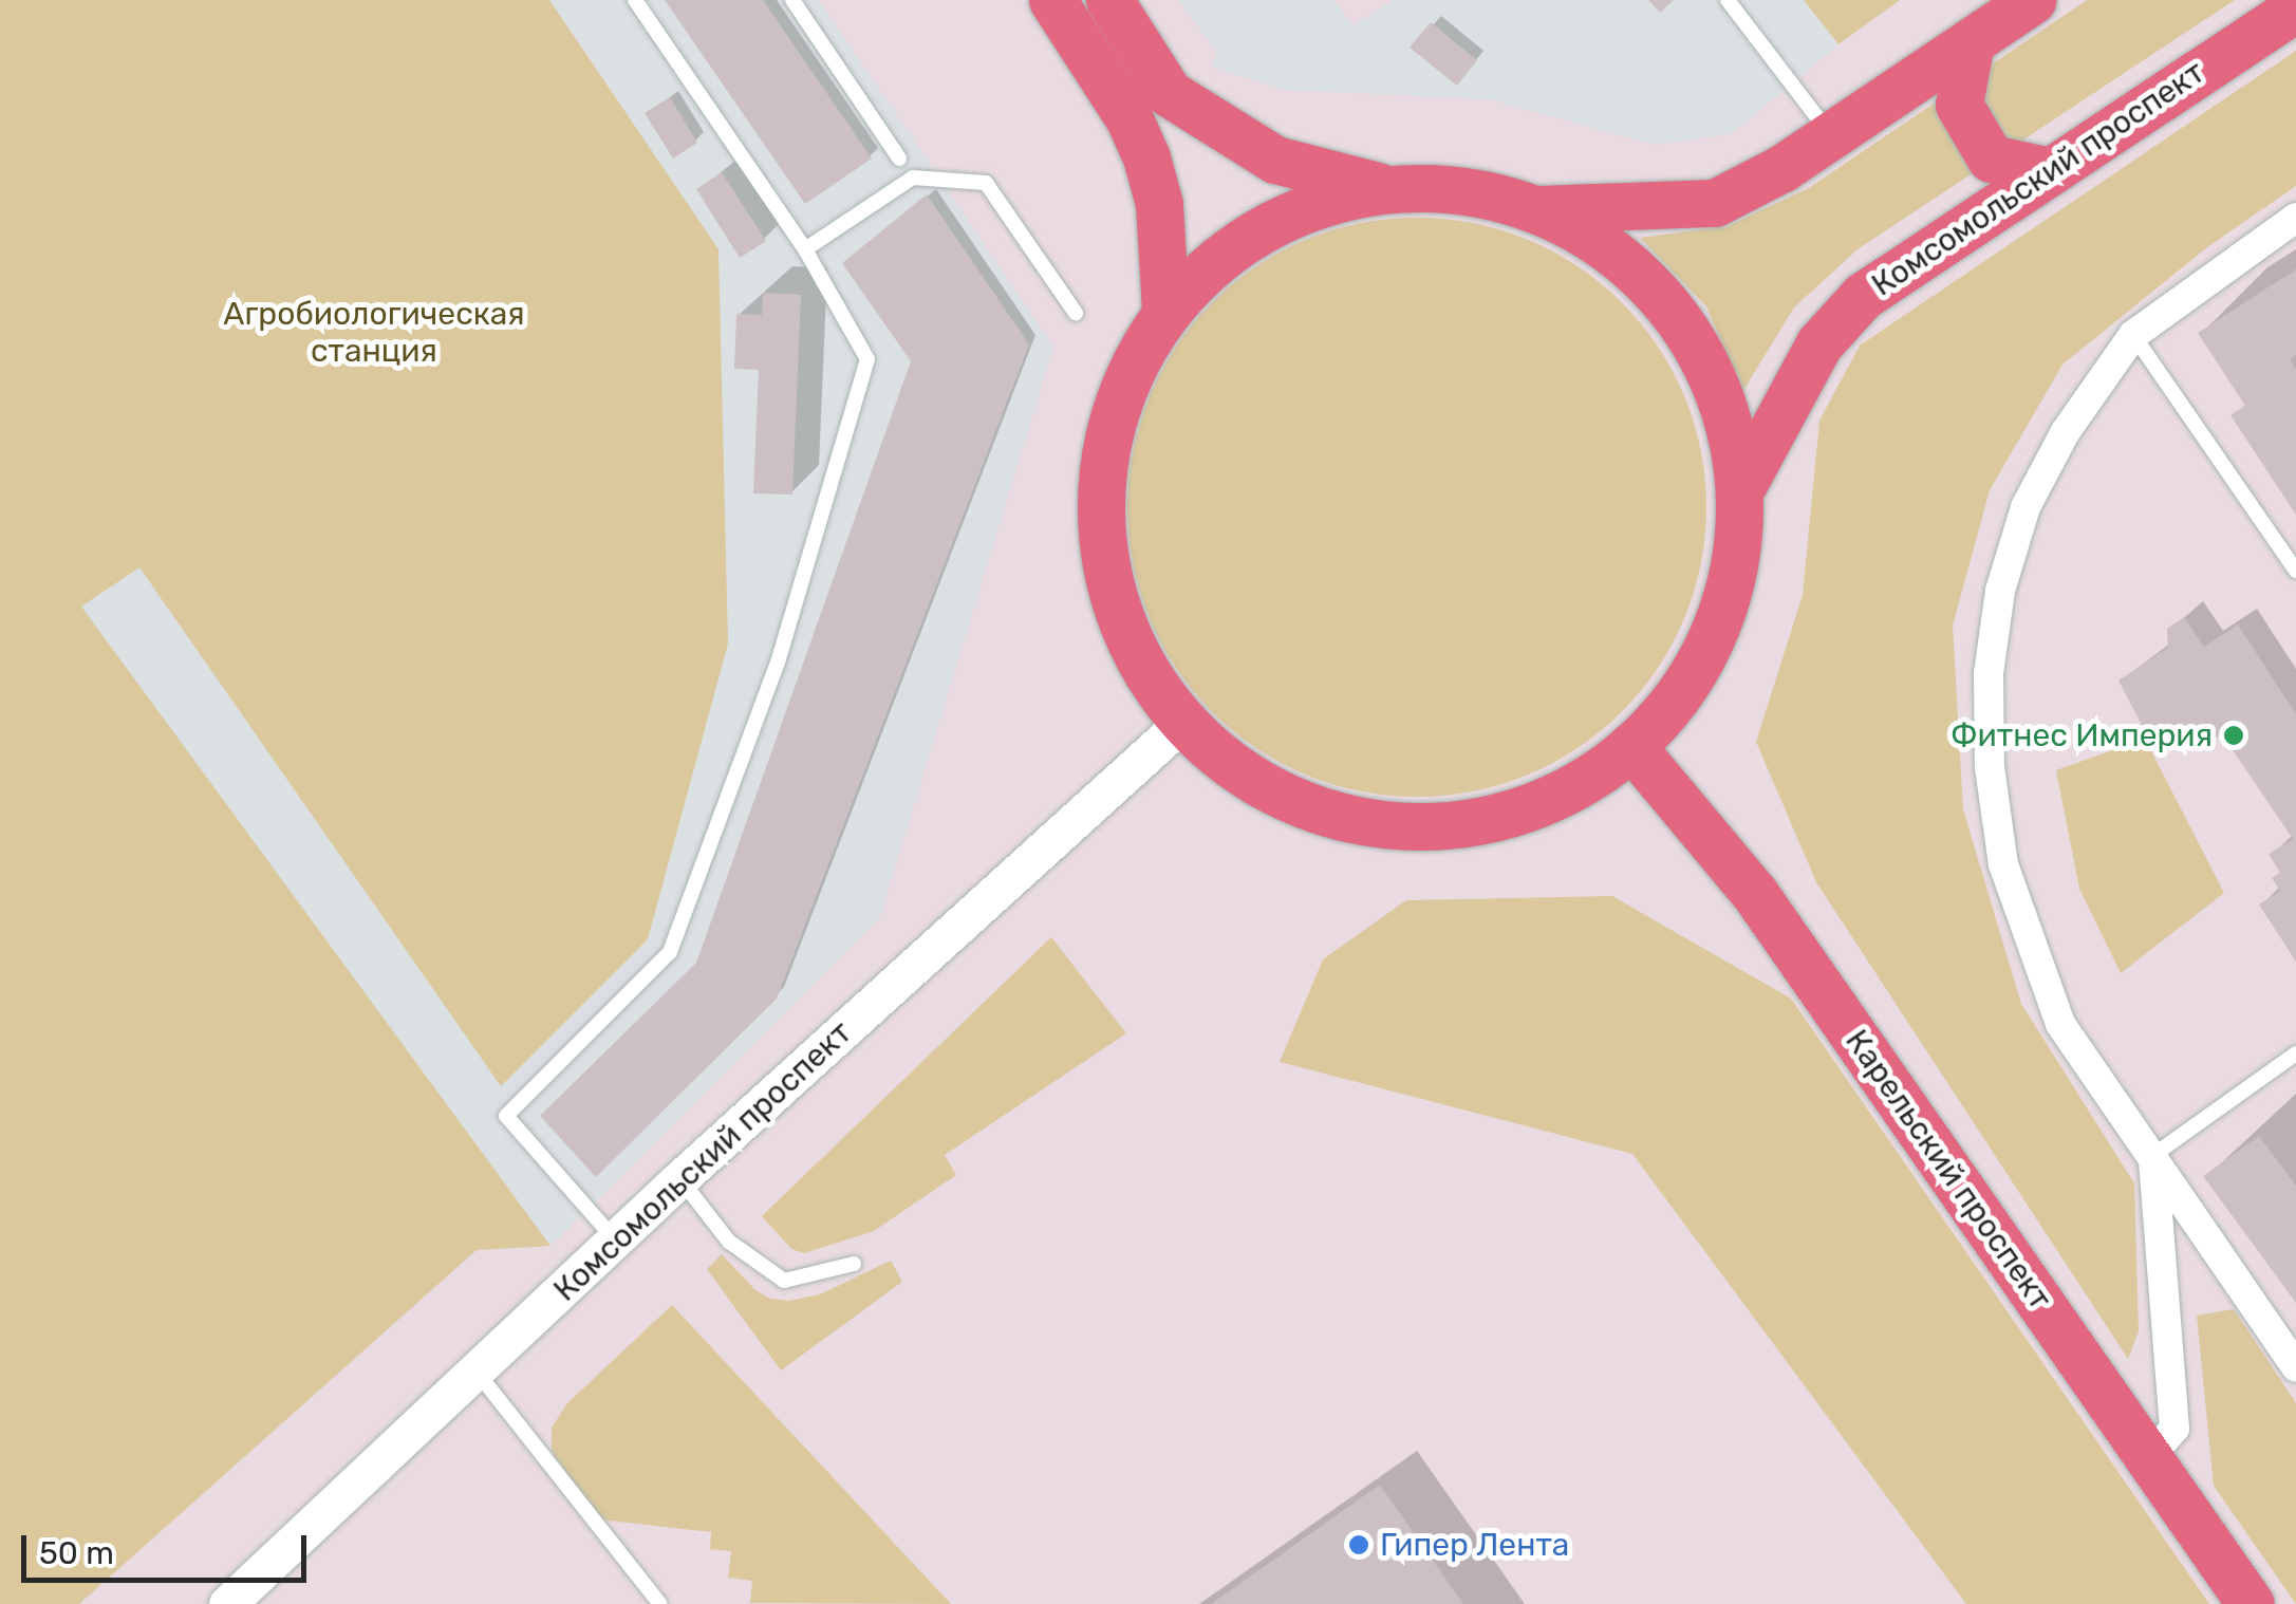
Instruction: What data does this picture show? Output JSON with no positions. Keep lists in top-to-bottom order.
{
  "streets": {
    "main road": ["Комсомольский проспект", "Карельский проспект"]
  },
  "parks": ["Агробиологическая станция"],
  "places": ["Фитнес Империя", "Гипер Лента"],
  "scale_bar": "50 m"
}
